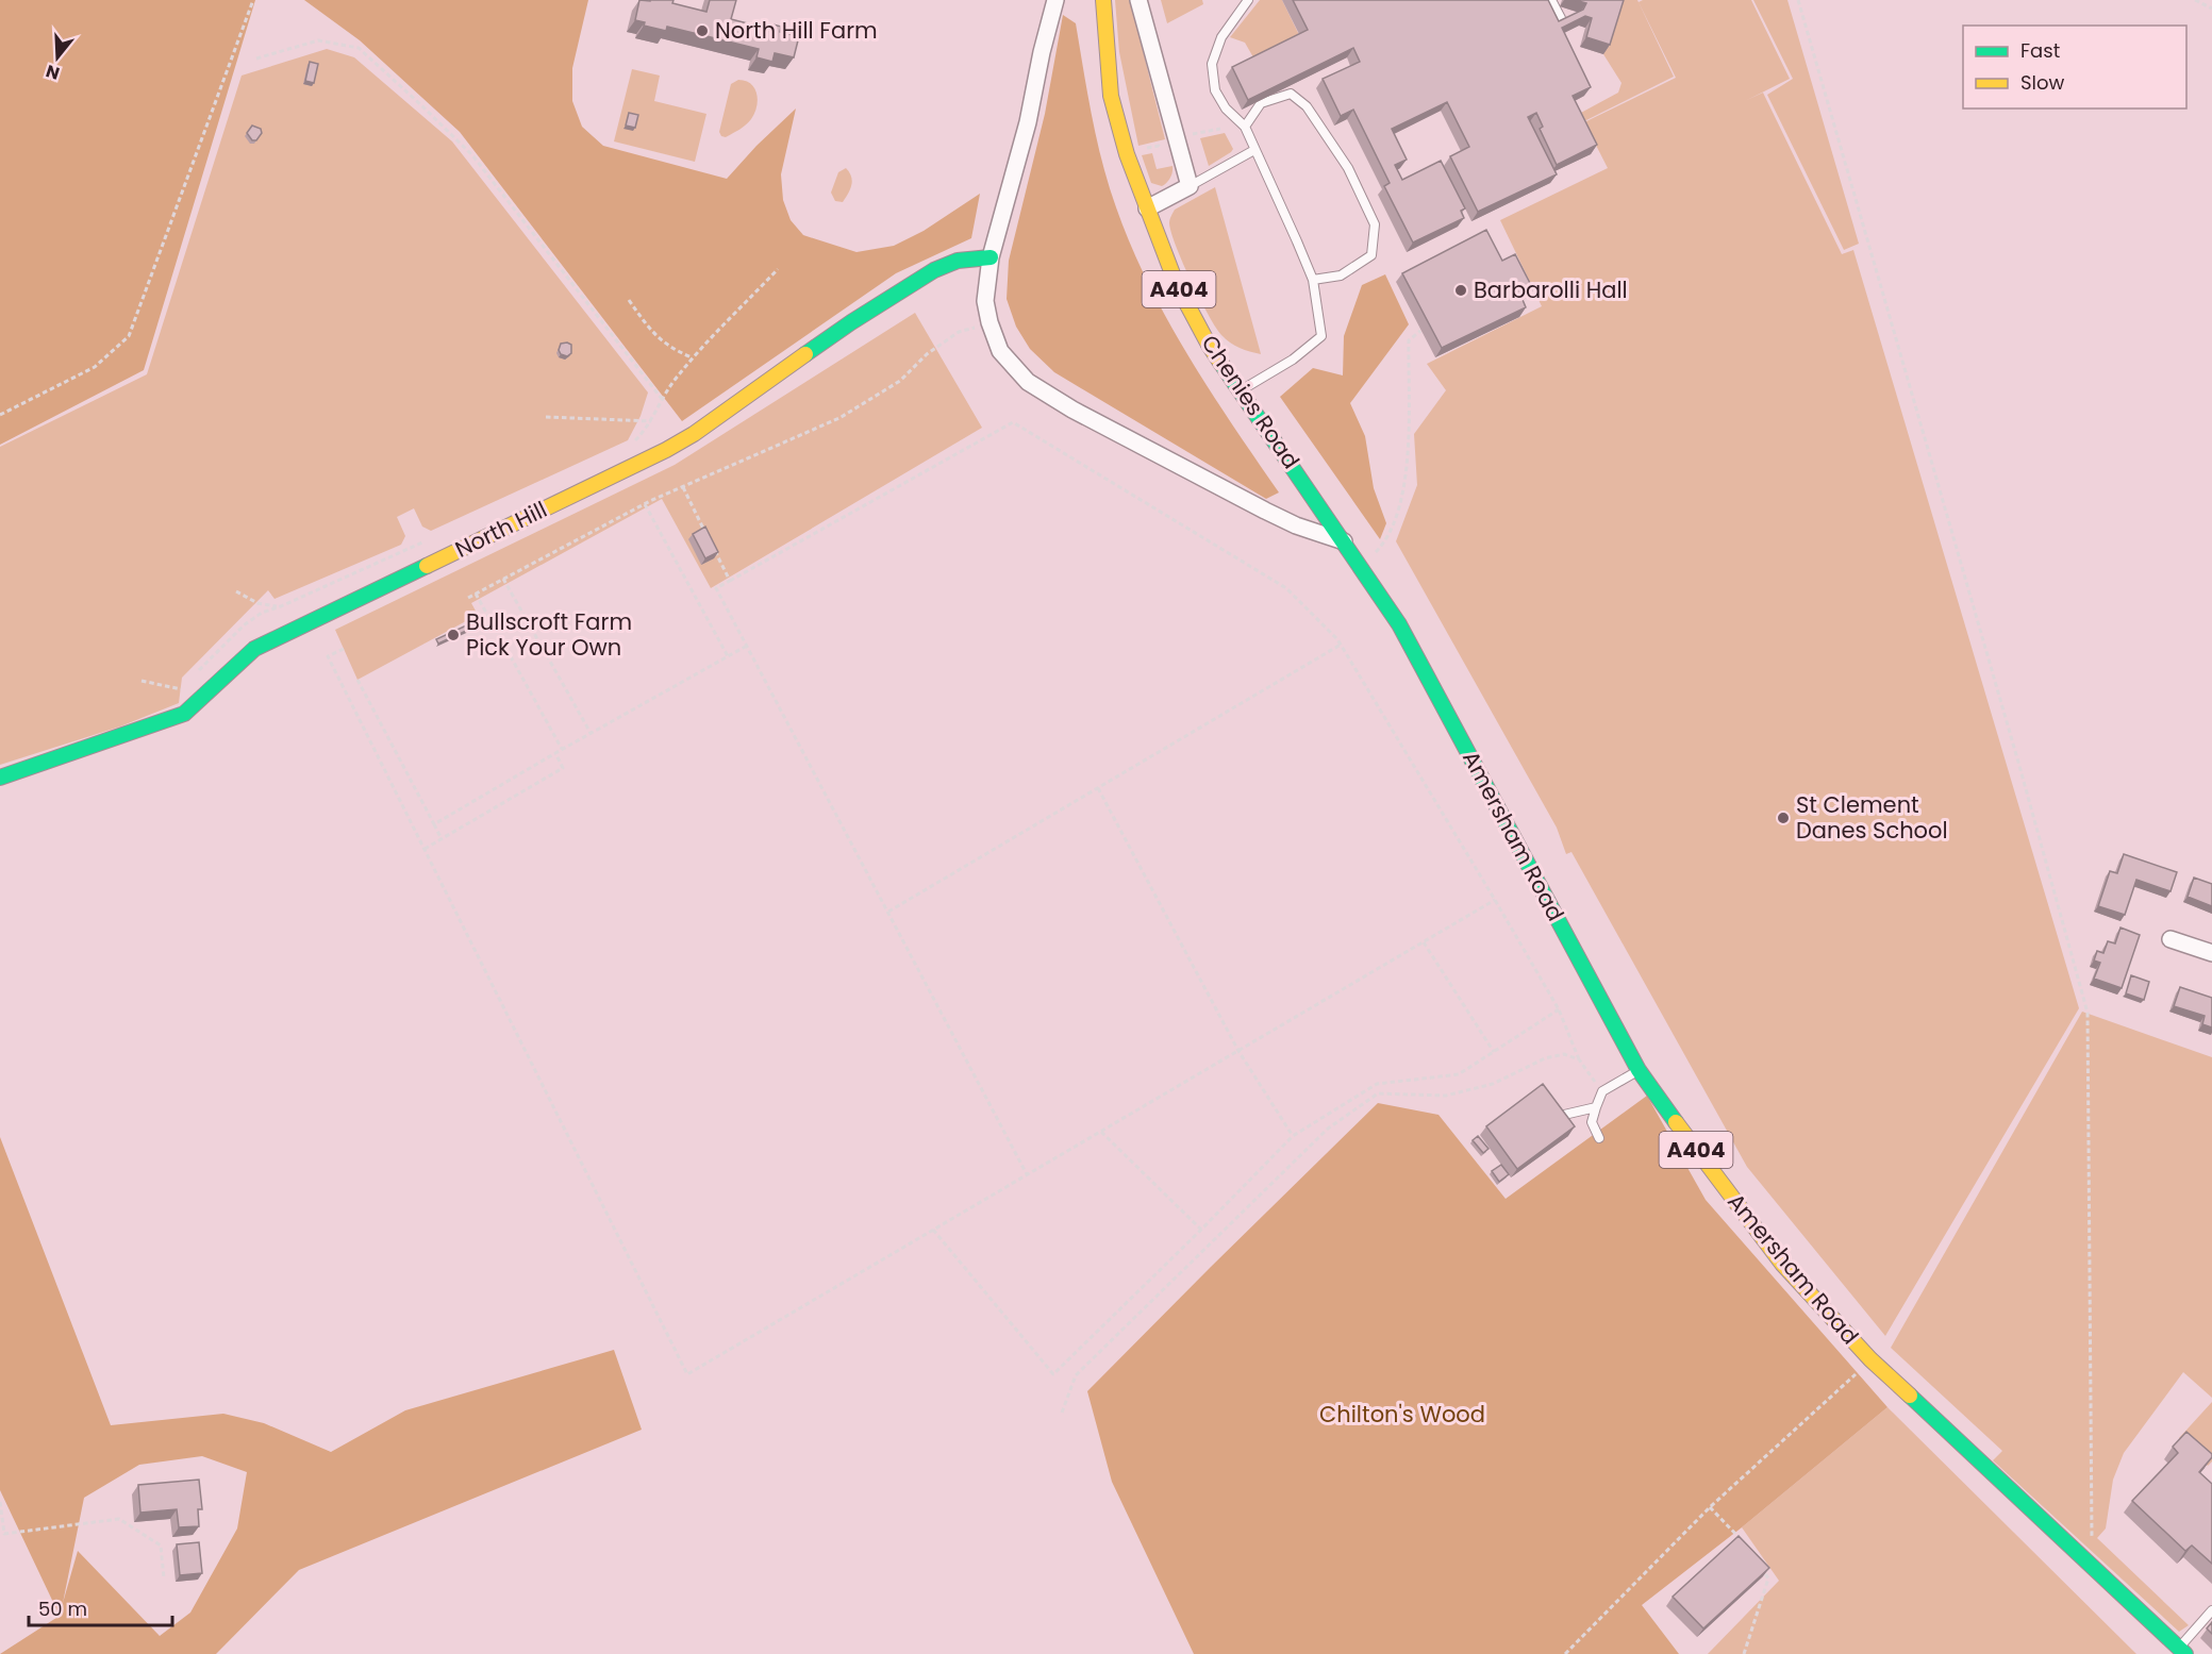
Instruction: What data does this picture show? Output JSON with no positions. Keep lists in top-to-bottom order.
{
  "streets": {
    "main road": [
      "A404",
      "Chenies Road",
      "North Hill",
      "Amersham Road"
    ]
  },
  "crossings": [
    ["Chenies Road", "Amersham Road"]
  ],
  "parks": ["Chilton's Wood"],
  "places": [
    "North Hill Farm",
    "Barbarolli Hall",
    "Bullscroft Farm Pick Your Own",
    "St Clement Danes School"
  ],
  "legend": ["Fast", "Slow"],
  "scale_bar": "50 m",
  "north": "bottom"
}
